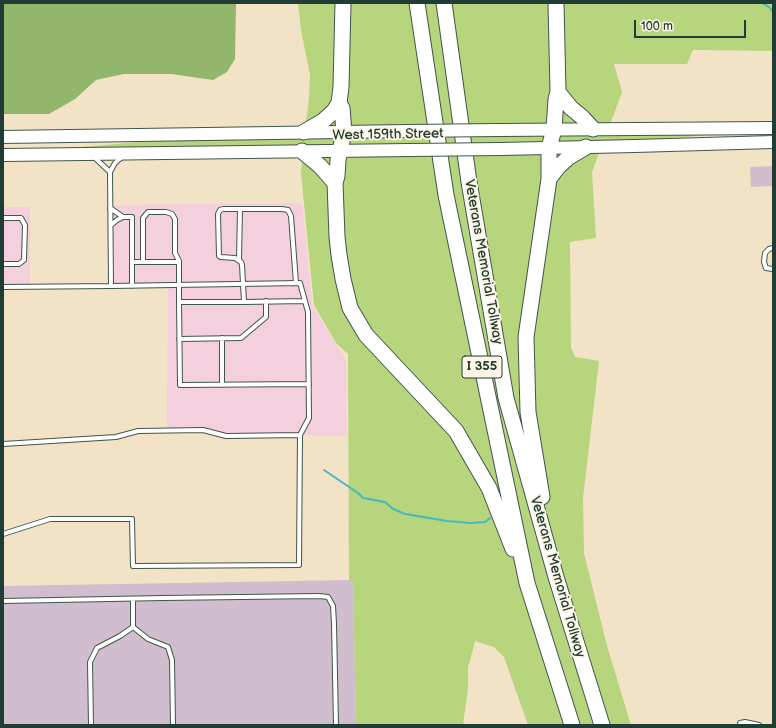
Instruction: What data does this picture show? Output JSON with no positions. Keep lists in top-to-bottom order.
{
  "streets": {
    "highway": ["Veterans Memorial Tollway", "I 355"],
    "main road": ["West 159th Street"]
  },
  "scale_bar": "100 m"
}
